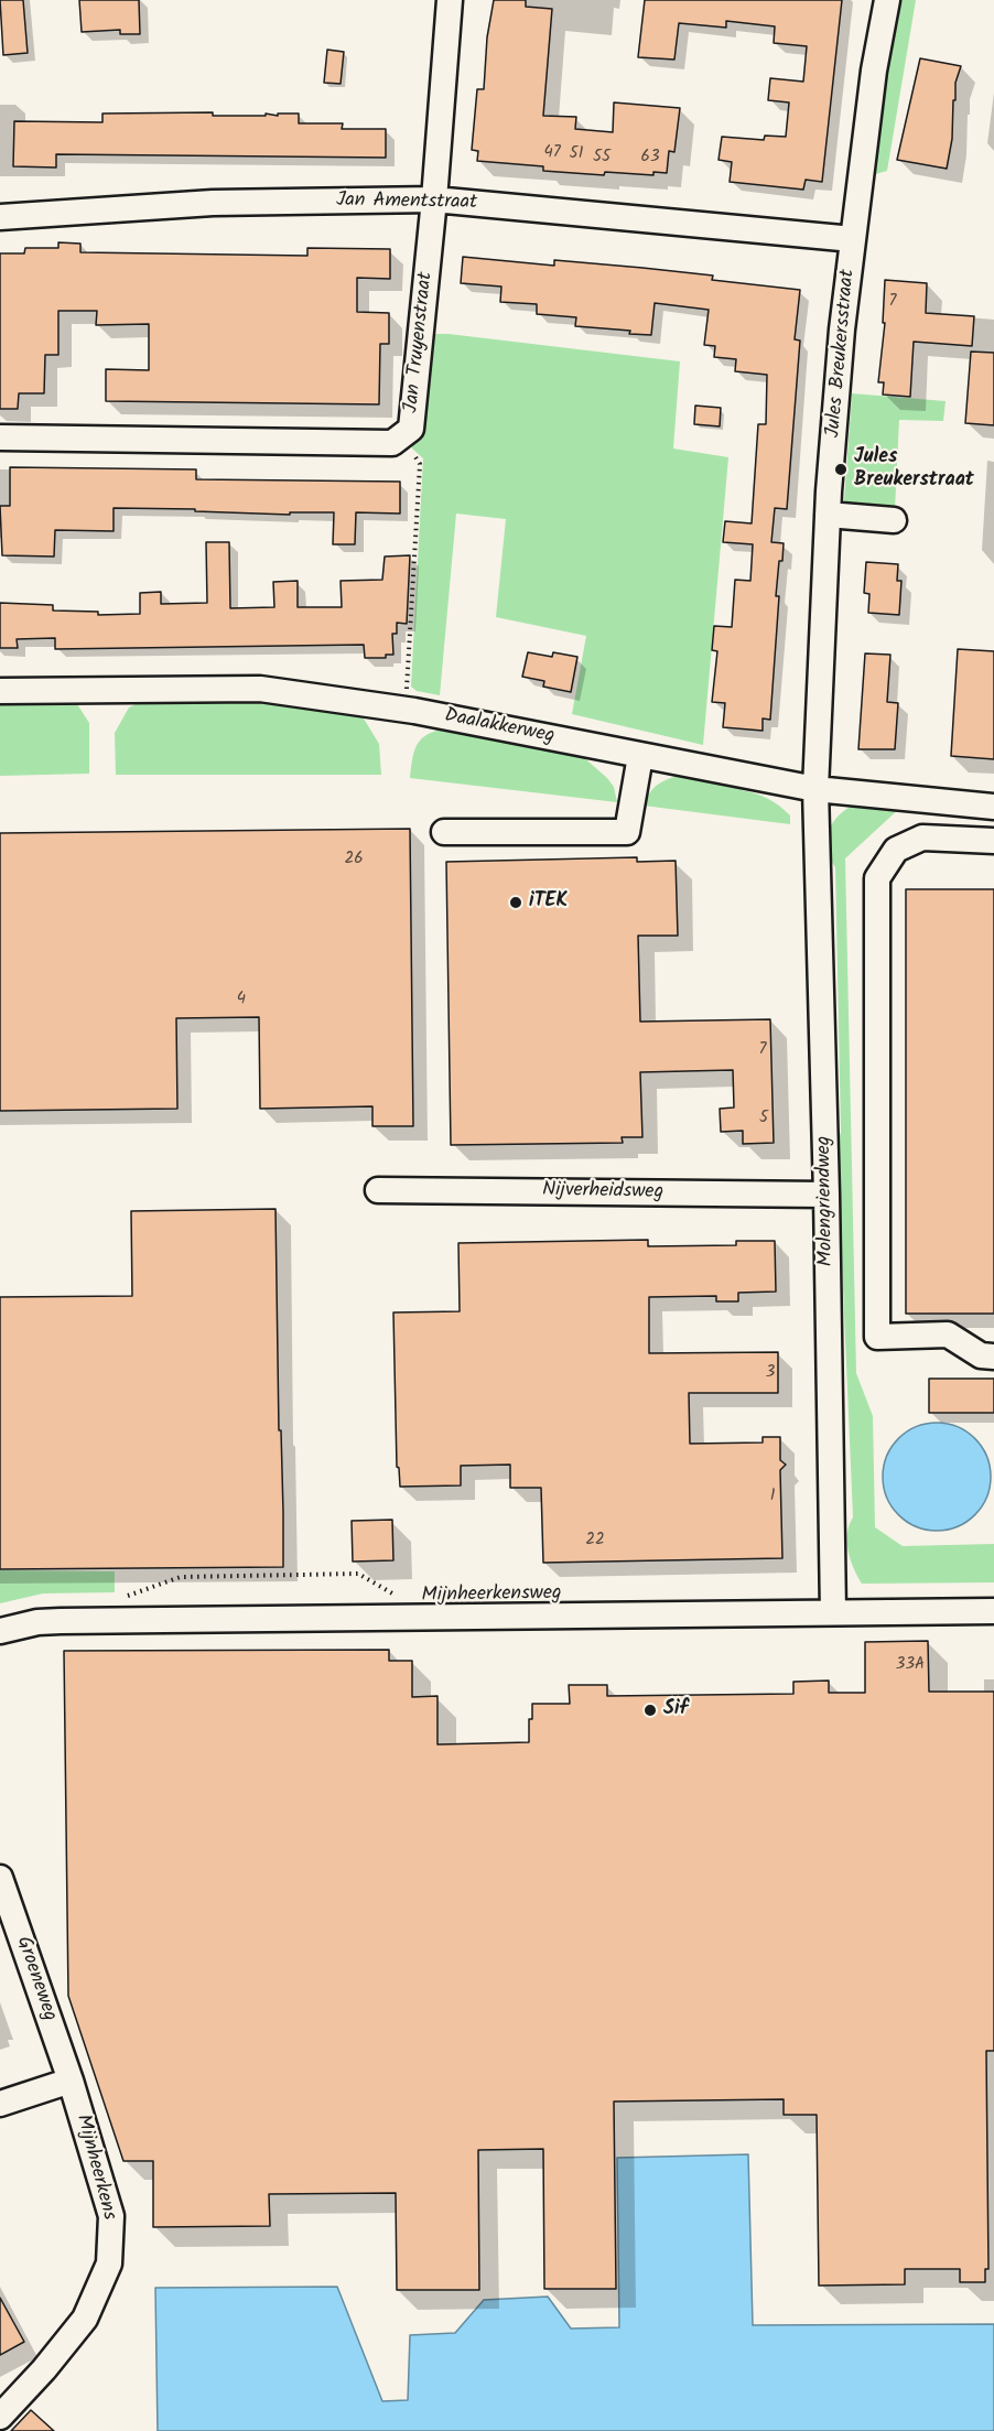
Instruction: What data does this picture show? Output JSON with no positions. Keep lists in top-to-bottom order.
{
  "streets": {
    "street": [
      "Jan Amentstraat",
      "Jan Truyenstraat",
      "Jules Breukersstraat",
      "Daalakkerweg",
      "Nijverheidsweg",
      "Molengriendweg",
      "Mijnheerkensweg",
      "Groeneweg",
      "Mijnheerkens"
    ]
  },
  "crossings": [
    ["Jan Amentstraat", "Jan Truyenstraat"],
    ["Jan Amentstraat", "Jules Breukersstraat"],
    ["Jules Breukersstraat", "Daalakkerweg"],
    ["Jules Breukersstraat", "Molengriendweg"],
    ["Daalakkerweg", "Molengriendweg"],
    ["Nijverheidsweg", "Molengriendweg"],
    ["Molengriendweg", "Mijnheerkensweg"],
    ["Groeneweg", "Mijnheerkens"]
  ],
  "places": ["Jules Breukerstraat", "iTEK", "Sif"],
  "house_numbers": [
    "47",
    "51",
    "55",
    "63",
    "7",
    "26",
    "4",
    "7",
    "5",
    "3",
    "1",
    "22",
    "33A"
  ]
}
